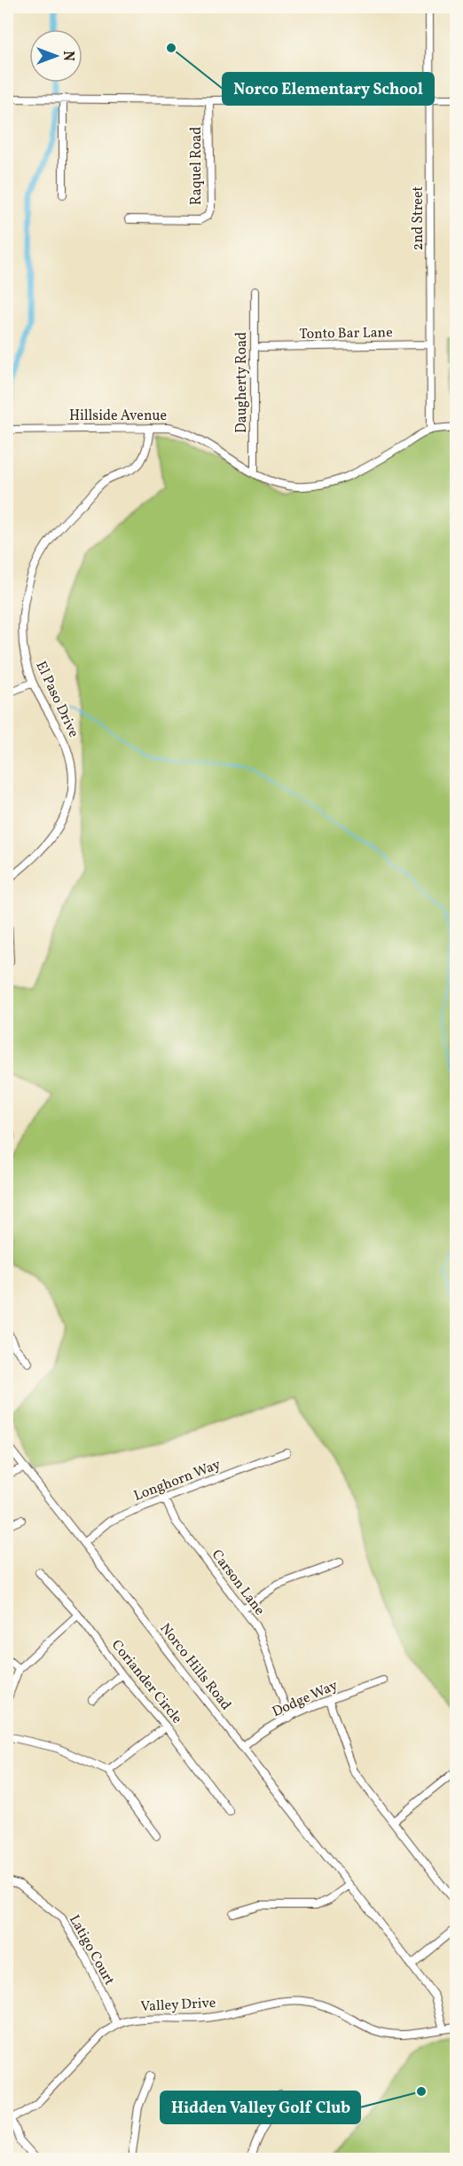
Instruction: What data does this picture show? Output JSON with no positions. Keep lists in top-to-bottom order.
{
  "streets": {
    "street": [
      "Raquel Road",
      "2nd Street",
      "Tonto Bar Lane",
      "Daugherty Road",
      "Hillside Avenue",
      "El Paso Drive",
      "Longhorn Way",
      "Carson Lane",
      "Norco Hills Road",
      "Coriander Circle",
      "Dodge Way",
      "Latigo Court",
      "Valley Drive"
    ]
  },
  "crossings": [
    ["2nd Street", "Tonto Bar Lane"],
    ["2nd Street", "Hillside Avenue"],
    ["Daugherty Road", "Hillside Avenue"],
    ["Hillside Avenue", "El Paso Drive"],
    ["Longhorn Way", "Carson Lane"],
    ["Longhorn Way", "Norco Hills Road"],
    ["Carson Lane", "Dodge Way"],
    ["Norco Hills Road", "Dodge Way"],
    ["Norco Hills Road", "Valley Drive"],
    ["Latigo Court", "Valley Drive"]
  ],
  "places": ["Norco Elementary School", "Hidden Valley Golf Club"],
  "north": "right"
}
